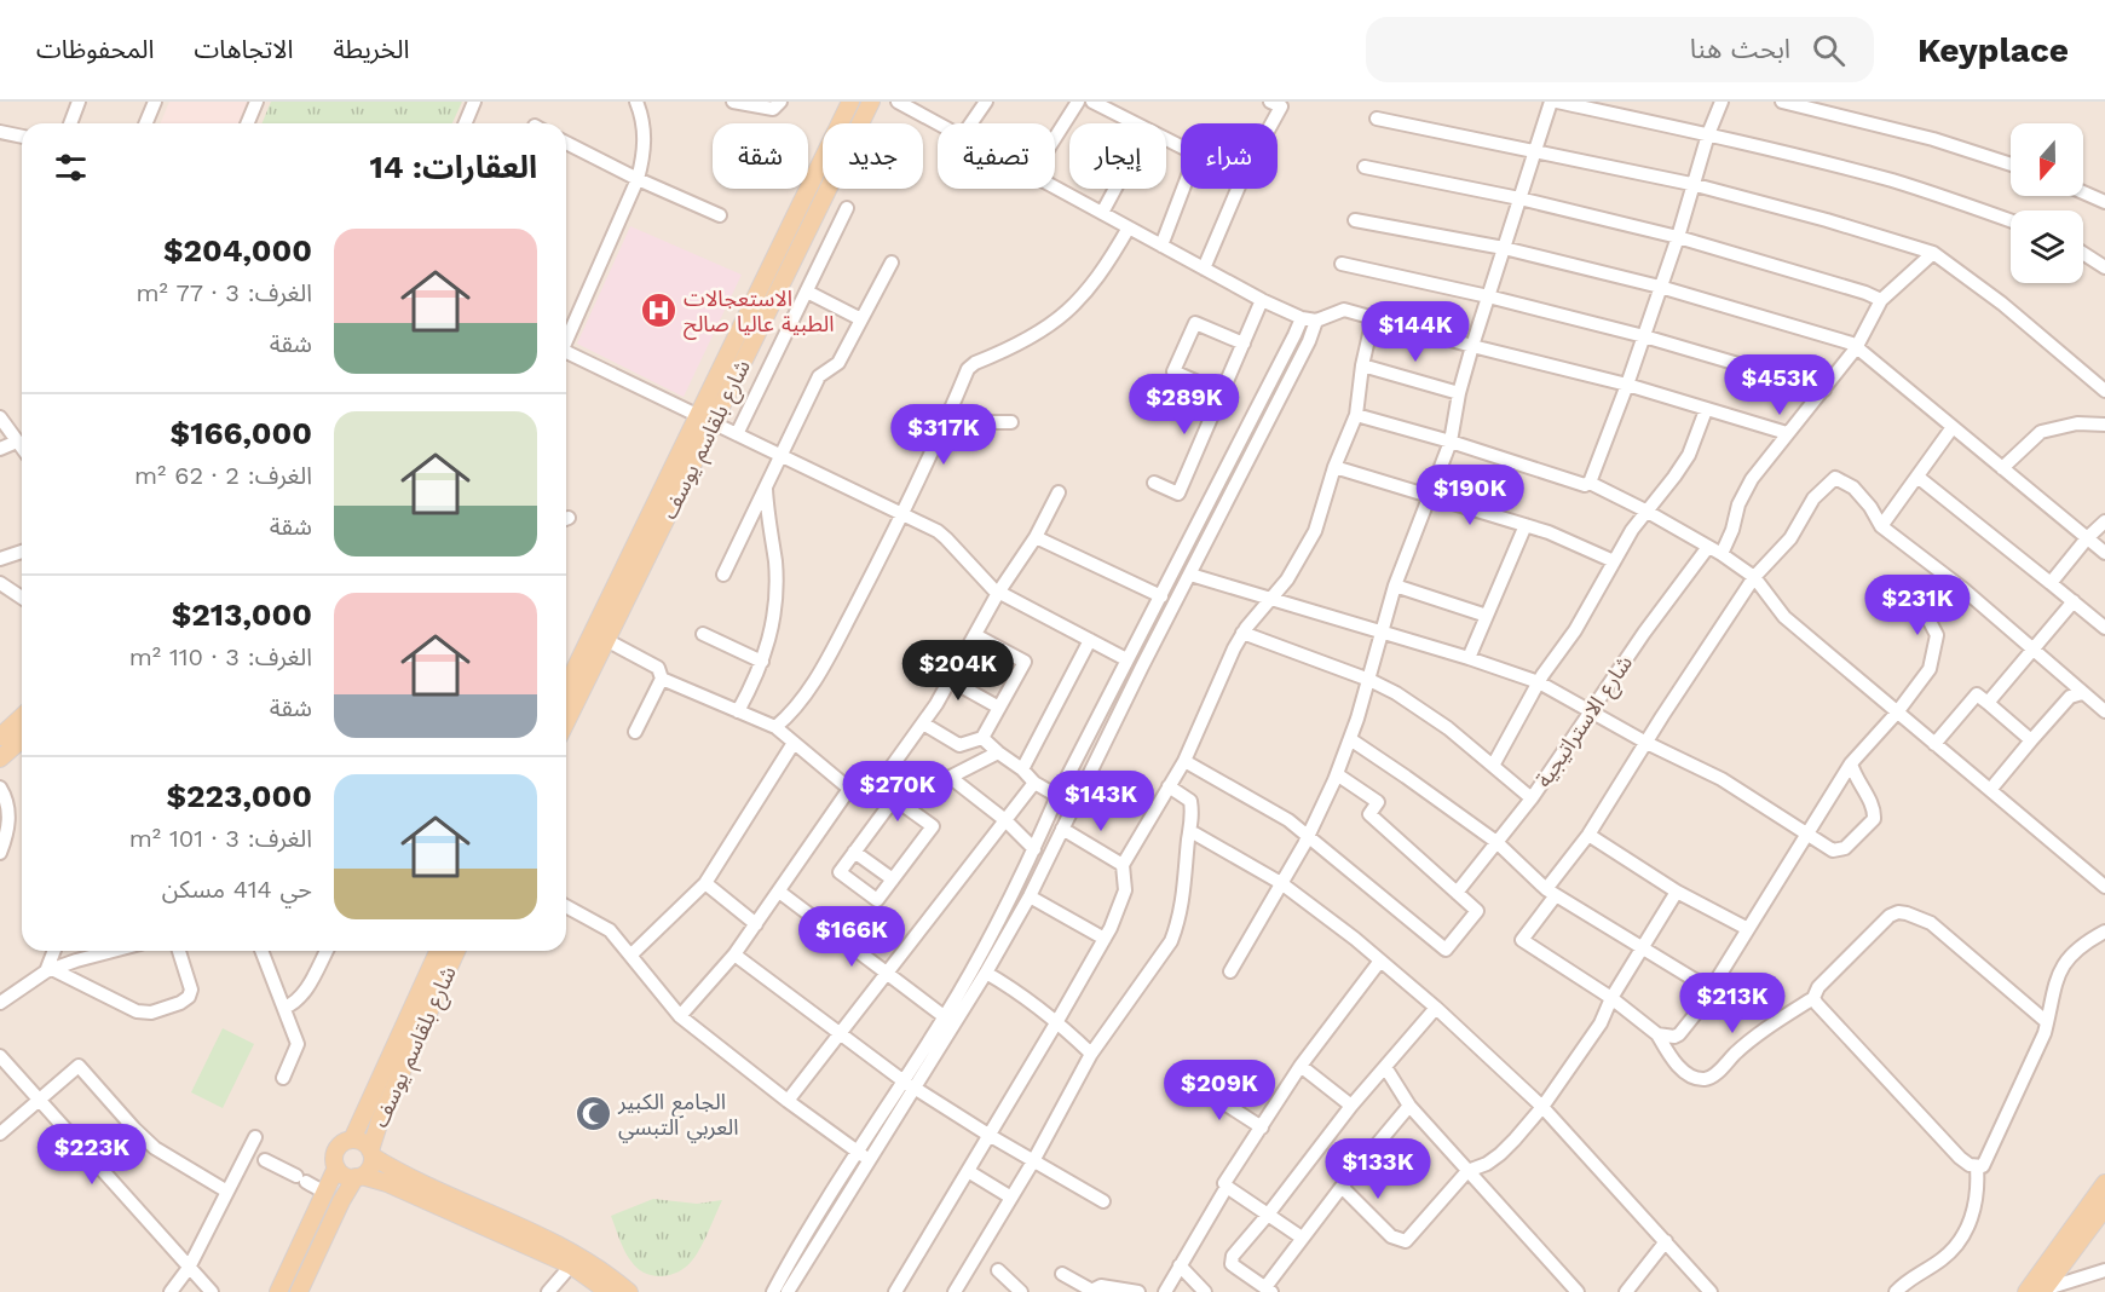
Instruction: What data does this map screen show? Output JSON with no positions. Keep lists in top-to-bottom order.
{
  "streets": {
    "main road": ["شارع بلقاسم يوسف"],
    "street": ["شارع الاستراتيجية"]
  },
  "places": {
    "hospital": ["الاستعجالات الطبية عاليا صالح"],
    "mosque": ["الجامع الكبير العربي التبسي"]
  },
  "north": "bottom",
  "page": {
    "header": "Keyplace",
    "search": "ابحث هنا",
    "nav": ["الخريطة", "الاتجاهات", "المحفوظات"],
    "chip": [
      "شراء",
      "إيجار",
      "تصفية",
      "جديد",
      "شقة"
    ],
    "heading": "العقارات: 14",
    "list": [
      {
        "name": "$204,000",
        "note": "الغرف: 3 · 77 m² · شقة"
      },
      {
        "name": "$166,000",
        "note": "الغرف: 2 · 62 m² · شقة"
      },
      {
        "name": "$213,000",
        "note": "الغرف: 3 · 110 m² · شقة"
      },
      {
        "name": "$223,000",
        "note": "الغرف: 3 · 101 m² · حي 414 مسكن"
      }
    ],
    "price": [
      "$144K",
      "$453K",
      "$289K",
      "$317K",
      "$190K",
      "$231K",
      "$204K",
      "$270K",
      "$143K",
      "$166K",
      "$213K",
      "$209K",
      "$223K",
      "$133K"
    ]
  }
}
